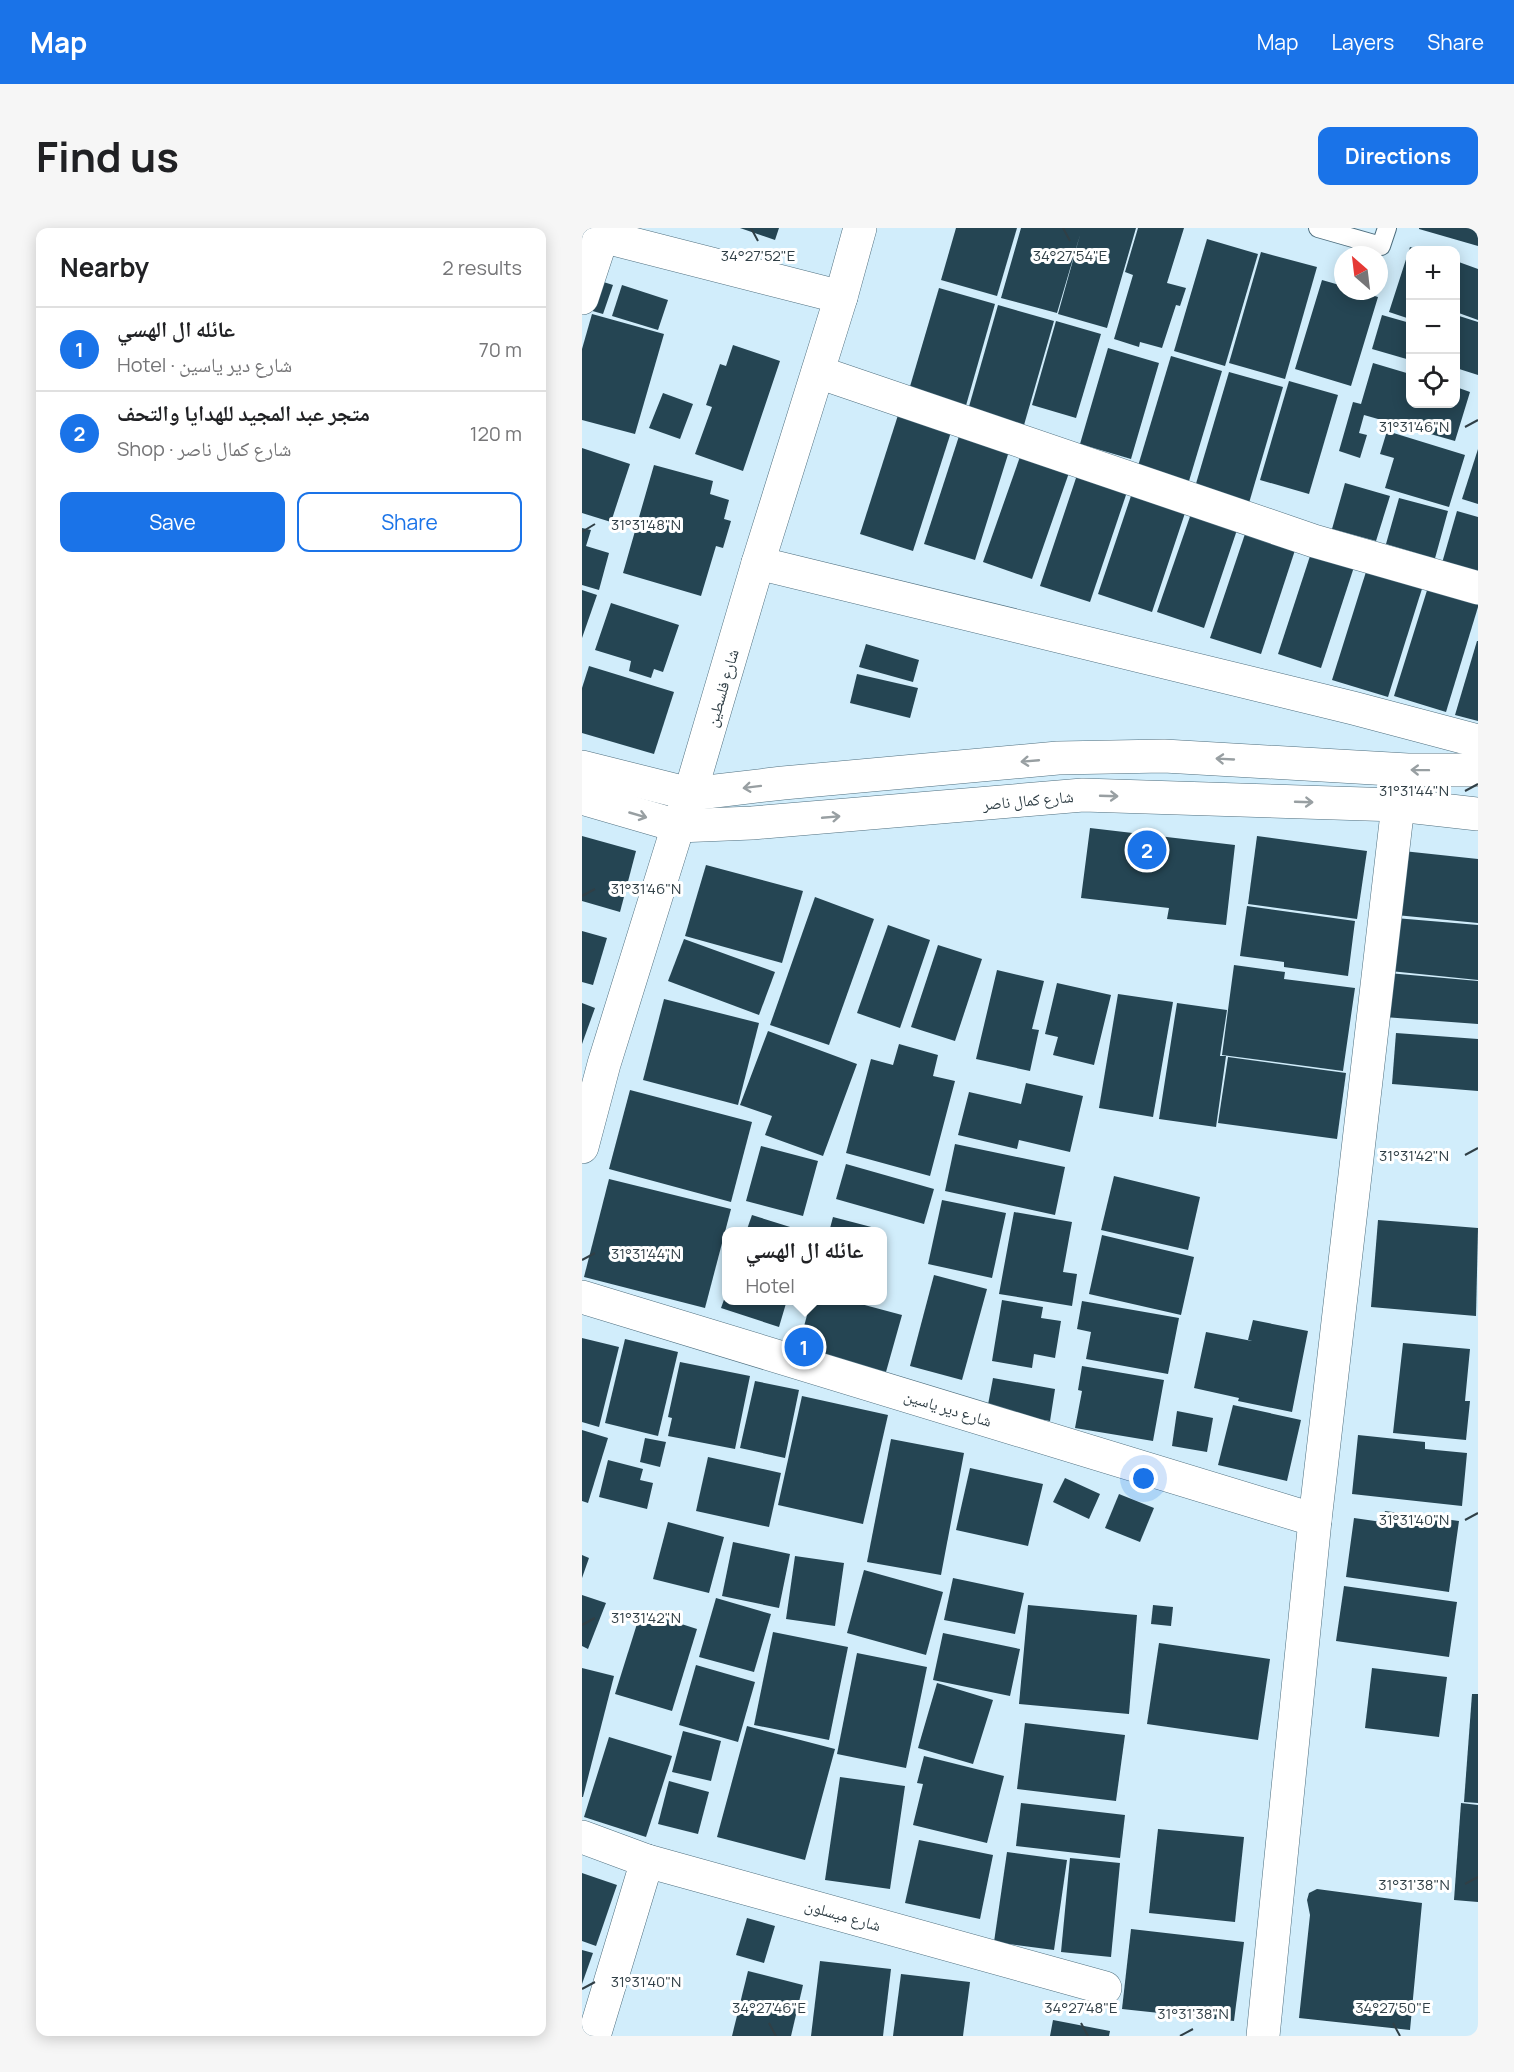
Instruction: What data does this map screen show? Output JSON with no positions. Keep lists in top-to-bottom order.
{
  "streets": {
    "street": [
      "شارع فلسطين",
      "شارع كمال ناصر",
      "شارع دير ياسين",
      "شارع ميسلون"
    ]
  },
  "crossings": [
    ["شارع فلسطين", "شارع كمال ناصر"]
  ],
  "north": "top left",
  "page": {
    "header": "Map",
    "nav": ["Map", "Layers", "Share"],
    "title": "Find us",
    "buttons": [
      "Directions",
      ["Save", "Share"]
    ],
    "heading": ["Nearby", "2 results"],
    "map_buttons": ["+", "−"],
    "list": [
      {
        "mark": "1",
        "name": "عائله ال الهسي",
        "note": "Hotel · شارع دير ياسين",
        "value": "70 m"
      },
      {
        "mark": "2",
        "name": "متجر عبد المجيد للهدايا والتحف",
        "note": "Shop · شارع كمال ناصر",
        "value": "120 m"
      }
    ],
    "pins": ["2", "1"],
    "popup": ["عائله ال الهسي", "Hotel"]
  },
  "coordinates": [
    "34°27'52\"E",
    "34°27'54\"E",
    "31°31'46\"N",
    "31°31'48\"N",
    "31°31'44\"N",
    "31°31'42\"N",
    "31°31'40\"N",
    "31°31'38\"N",
    "34°27'46\"E",
    "34°27'48\"E",
    "34°27'50\"E"
  ]
}
